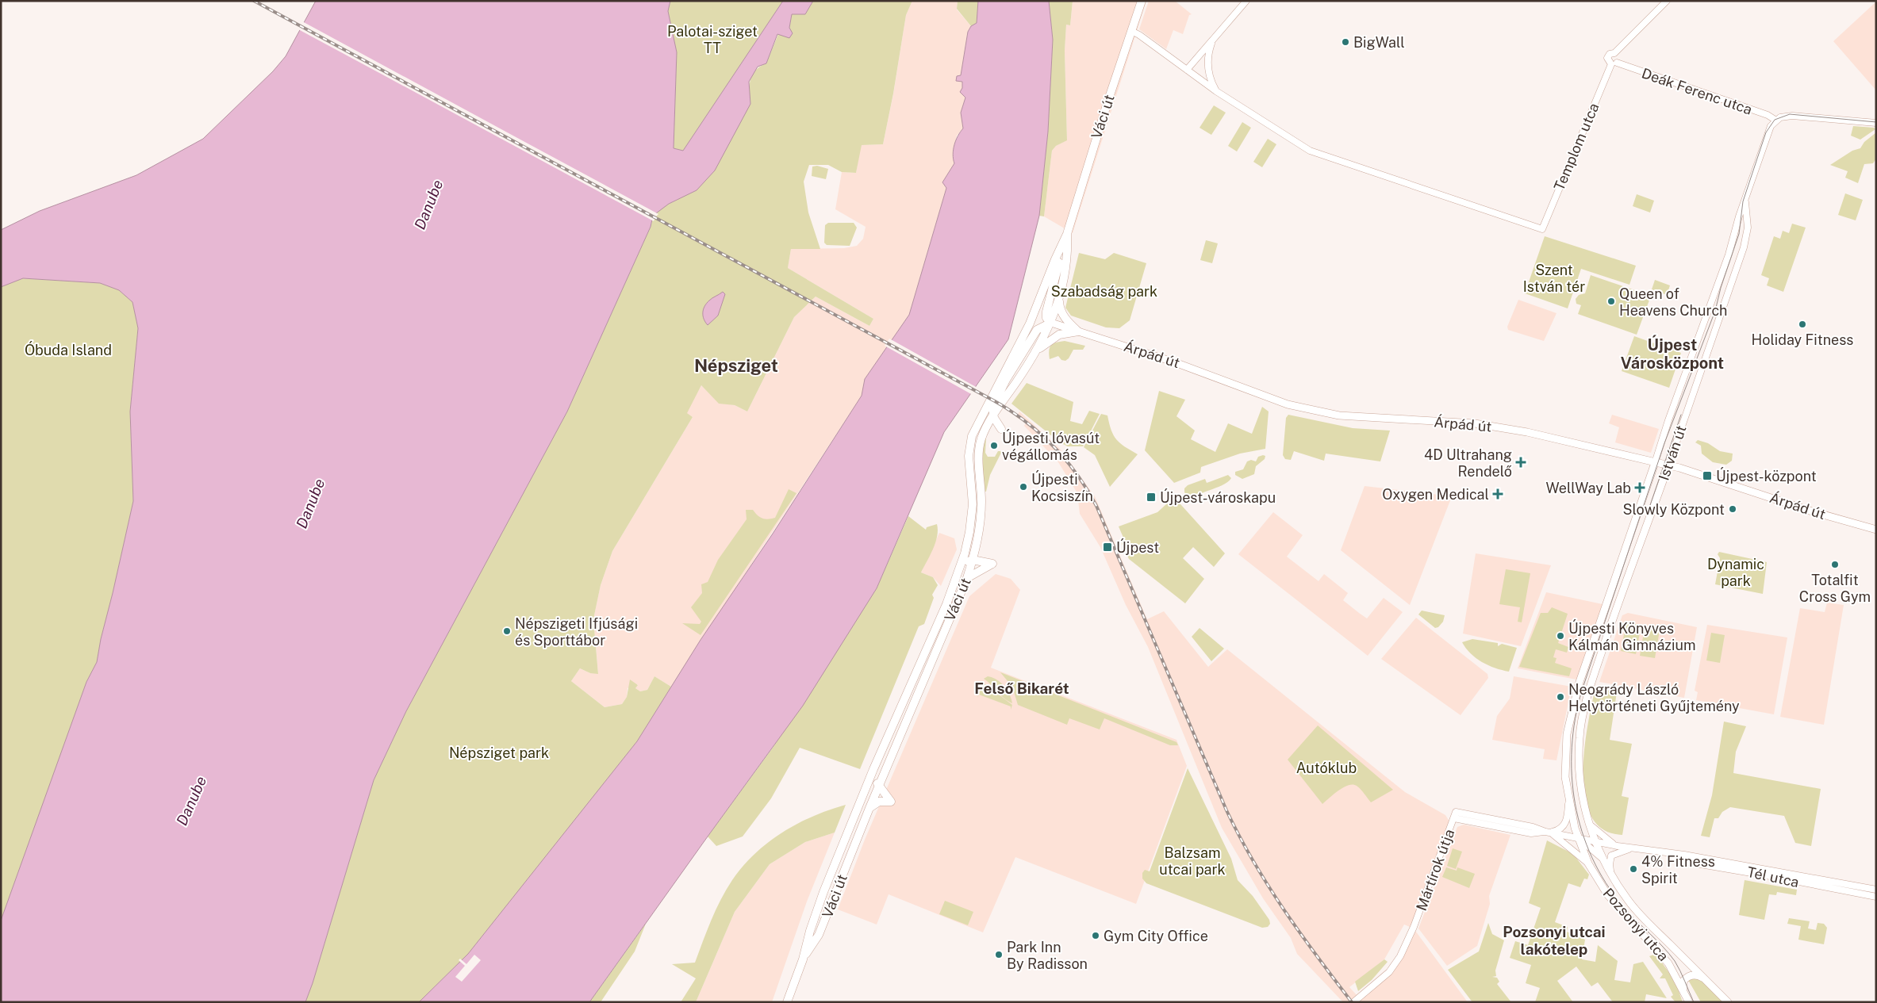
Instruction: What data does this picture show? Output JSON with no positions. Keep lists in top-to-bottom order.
{
  "streets": {
    "main road": [
      "Váci út",
      "Árpád út",
      "István út",
      "Pozsonyi utca"
    ],
    "street": [
      "Deák Ferenc utca",
      "Templom utca",
      "Mártírok útja",
      "Tél utca"
    ]
  },
  "crossings": [
    ["Deák Ferenc utca", "Templom utca"],
    ["Deák Ferenc utca", "István út"],
    ["Váci út", "Árpád út"],
    ["Árpád út", "István út"],
    ["István út", "Pozsonyi utca"],
    ["Tél utca", "Pozsonyi utca"]
  ],
  "districts": [
    "Újpest Városközpont",
    "Népsziget",
    "Felső Bikarét",
    "Pozsonyi utcai lakótelep"
  ],
  "water": ["Danube"],
  "parks": [
    "Palotai-sziget TT",
    "Szent István tér",
    "Szabadság park",
    "Óbuda Island",
    "Dynamic park",
    "Népsziget park",
    "Autóklub",
    "Balzsam utcai park"
  ],
  "places": {
    "other": [
      "BigWall",
      "Queen of Heavens Church",
      "Holiday Fitness",
      "Újpesti lóvasút végállomás",
      "Újpesti Kocsiszín",
      "Slowly Központ",
      "Totalfit Cross Gym",
      "Népszigeti Ifjúsági és Sporttábor",
      "Újpesti Könyves Kálmán Gimnázium",
      "Neogrády László Helytörténeti Gyűjtemény",
      "4% Fitness Spirit",
      "Gym City Office",
      "Park Inn By Radisson"
    ],
    "health": ["4D Ultrahang Rendelő", "WellWay Lab", "Oxygen Medical"],
    "transit": ["Újpest-központ", "Újpest-városkapu", "Újpest"]
  }
}
